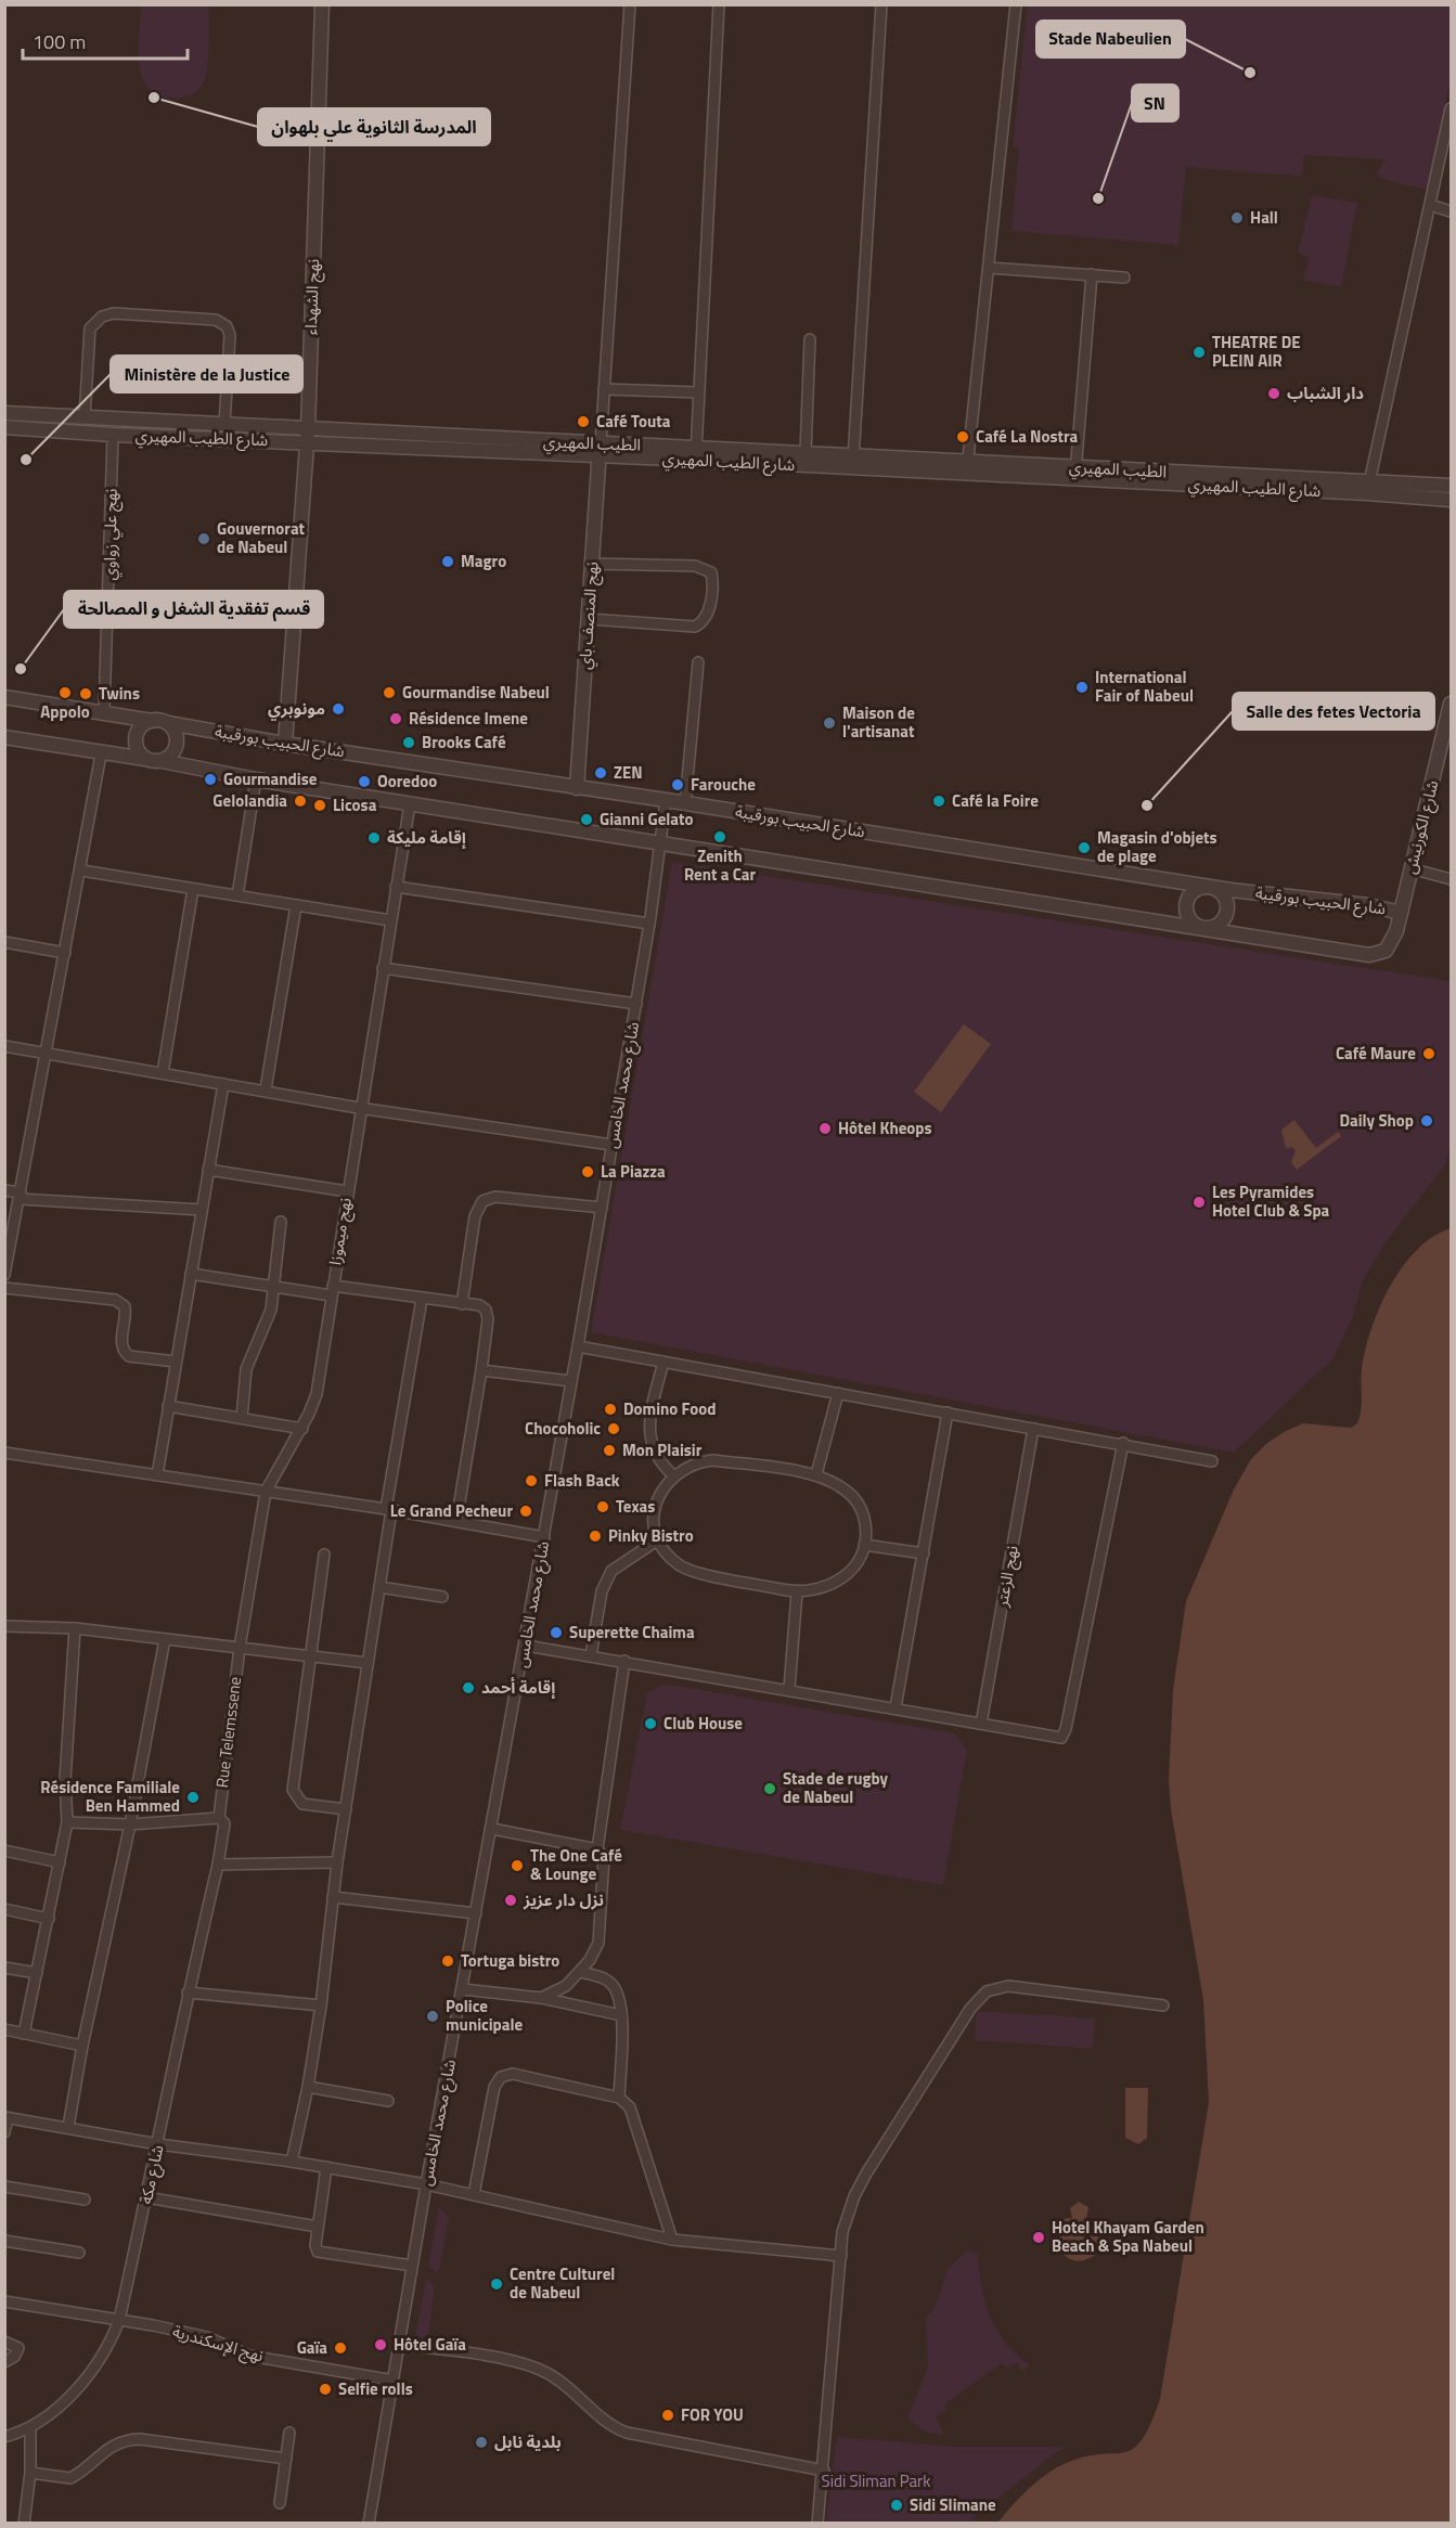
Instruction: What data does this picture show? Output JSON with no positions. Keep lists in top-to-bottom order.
{
  "streets": {
    "street": [
      "نهج الشهداء",
      "شارع الطيب المهيري",
      "نهج علي زواوي",
      "نهج المنصف باي",
      "شارع الحبيب بورقيبة",
      "شارع الكورنيش",
      "شارع محمد الخامس",
      "نهج ميموزا",
      "نهج الزعتر",
      "Rue Telemssene",
      "شارع مكة",
      "نهج الإسكندرية"
    ]
  },
  "crossings": [
    ["نهج الشهداء", "شارع الطيب المهيري"],
    ["نهج الشهداء", "شارع الحبيب بورقيبة"],
    ["شارع الطيب المهيري", "نهج علي زواوي"],
    ["شارع الطيب المهيري", "نهج المنصف باي"],
    ["نهج المنصف باي", "شارع الحبيب بورقيبة"],
    ["شارع الحبيب بورقيبة", "شارع الكورنيش"],
    ["شارع الحبيب بورقيبة", "شارع محمد الخامس"],
    ["شارع الحبيب بورقيبة", "نهج ميموزا"],
    ["شارع محمد الخامس", "نهج الإسكندرية"],
    ["نهج ميموزا", "Rue Telemssene"],
    ["Rue Telemssene", "شارع مكة"],
    ["شارع مكة", "نهج الإسكندرية"]
  ],
  "parks": ["Sidi Sliman Park"],
  "places": [
    "Stade Nabeulien",
    "المدرسة الثانوية علي بلهوان",
    "SN",
    "Hall",
    "THEATRE DE PLEIN AIR",
    "دار الشباب",
    "Café Touta",
    "Café La Nostra",
    "Ministère de la Justice",
    "Gouvernorat de Nabeul",
    "Magro",
    "قسم تفقدية الشغل و المصالحة",
    "International Fair of Nabeul",
    "Appolo",
    "Gourmandise Nabeul",
    "Twins",
    "مونوبري",
    "Résidence Imene",
    "Maison de l'artisanat",
    "Brooks Café",
    "ZEN",
    "Gourmandise",
    "Ooredoo",
    "Farouche",
    "Gelolandia",
    "Café la Foire",
    "Licosa",
    "Salle des fetes Vectoria",
    "Gianni Gelato",
    "Zenith Rent a Car",
    "إقامة مليكة",
    "Magasin d'objets de plage",
    "Café Maure",
    "Daily Shop",
    "Hôtel Kheops",
    "La Piazza",
    "Les Pyramides Hotel Club & Spa",
    "Domino Food",
    "Chocoholic",
    "Mon Plaisir",
    "Flash Back",
    "Texas",
    "Le Grand Pecheur",
    "Pinky Bistro",
    "Superette Chaima",
    "إقامة أحمد",
    "Club House",
    "Stade de rugby de Nabeul",
    "Résidence Familiale Ben Hammed",
    "The One Café & Lounge",
    "نزل دار عزيز",
    "Tortuga bistro",
    "Police municipale",
    "Hotel Khayam Garden Beach & Spa Nabeul",
    "Centre Culturel de Nabeul",
    "Hôtel Gaïa",
    "Gaïa",
    "Selfie rolls",
    "FOR YOU",
    "بلدية نابل",
    "Sidi Slimane"
  ],
  "scale_bar": "100 m"
}
